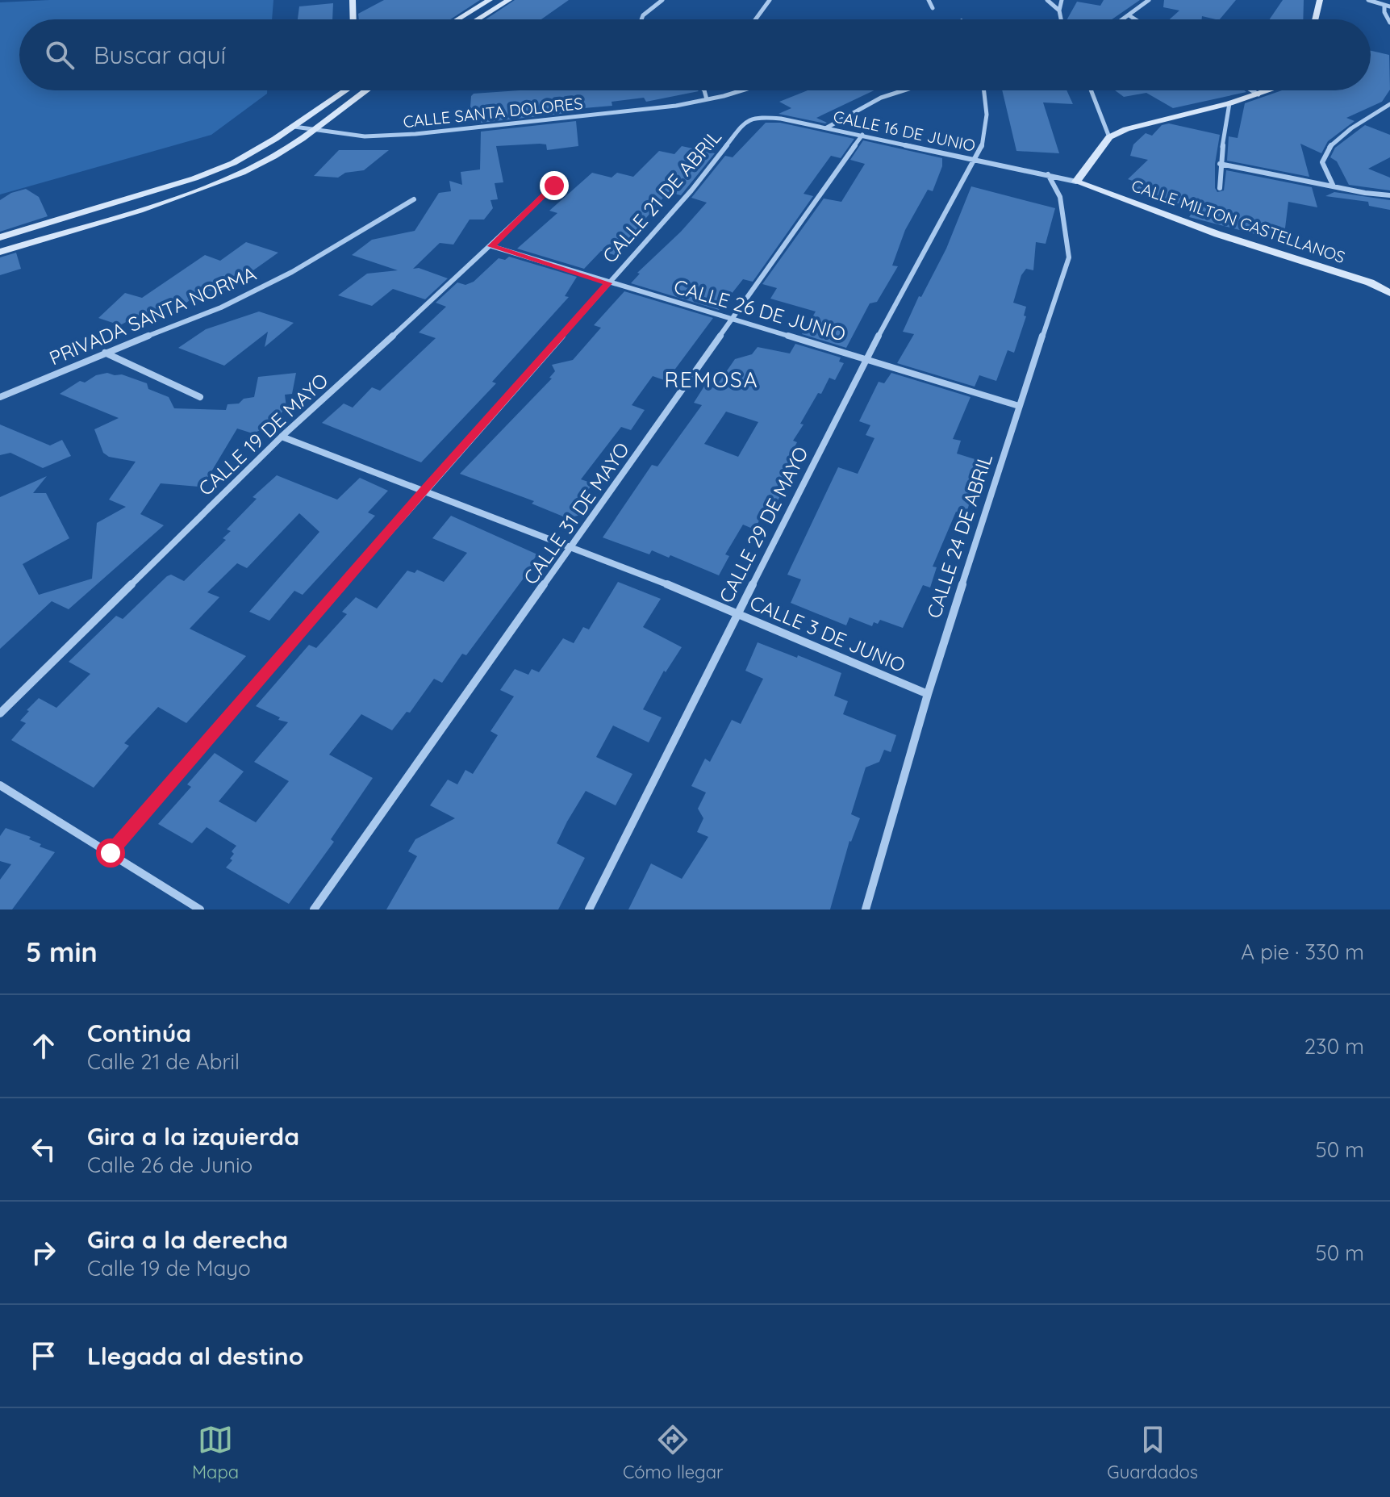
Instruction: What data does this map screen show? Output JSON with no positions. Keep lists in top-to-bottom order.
{
  "streets": {
    "main road": ["CALLE MILTON CASTELLANOS"],
    "street": [
      "CALLE SANTA DOLORES",
      "CALLE 16 DE JUNIO",
      "CALLE 21 DE ABRIL",
      "CALLE 26 DE JUNIO",
      "PRIVADA SANTA NORMA",
      "CALLE 19 DE MAYO",
      "CALLE 31 DE MAYO",
      "CALLE 29 DE MAYO",
      "CALLE 24 DE ABRIL",
      "CALLE 3 DE JUNIO"
    ]
  },
  "crossings": [
    ["CALLE 16 DE JUNIO", "CALLE 21 DE ABRIL"],
    ["CALLE 16 DE JUNIO", "CALLE MILTON CASTELLANOS"],
    ["CALLE 16 DE JUNIO", "CALLE 31 DE MAYO"],
    ["CALLE 16 DE JUNIO", "CALLE 29 DE MAYO"],
    ["CALLE 16 DE JUNIO", "CALLE 24 DE ABRIL"],
    ["CALLE 21 DE ABRIL", "CALLE 26 DE JUNIO"],
    ["CALLE 21 DE ABRIL", "CALLE 3 DE JUNIO"],
    ["CALLE MILTON CASTELLANOS", "CALLE 24 DE ABRIL"],
    ["CALLE 26 DE JUNIO", "CALLE 19 DE MAYO"],
    ["CALLE 26 DE JUNIO", "CALLE 31 DE MAYO"],
    ["CALLE 26 DE JUNIO", "CALLE 29 DE MAYO"],
    ["CALLE 26 DE JUNIO", "CALLE 24 DE ABRIL"],
    ["CALLE 19 DE MAYO", "CALLE 3 DE JUNIO"],
    ["CALLE 31 DE MAYO", "CALLE 3 DE JUNIO"],
    ["CALLE 29 DE MAYO", "CALLE 3 DE JUNIO"],
    ["CALLE 24 DE ABRIL", "CALLE 3 DE JUNIO"]
  ],
  "districts": ["REMOSA"],
  "page": {
    "search": "Buscar aquí",
    "heading": ["5 min", "A pie · 330 m"],
    "list": [
      ["Continúa", "Calle 21 de Abril", "230 m"],
      ["Gira a la izquierda", "Calle 26 de Junio", "50 m"],
      ["Gira a la derecha", "Calle 19 de Mayo", "50 m"],
      "Llegada al destino"
    ],
    "nav": ["Mapa", "Cómo llegar", "Guardados"]
  }
}
